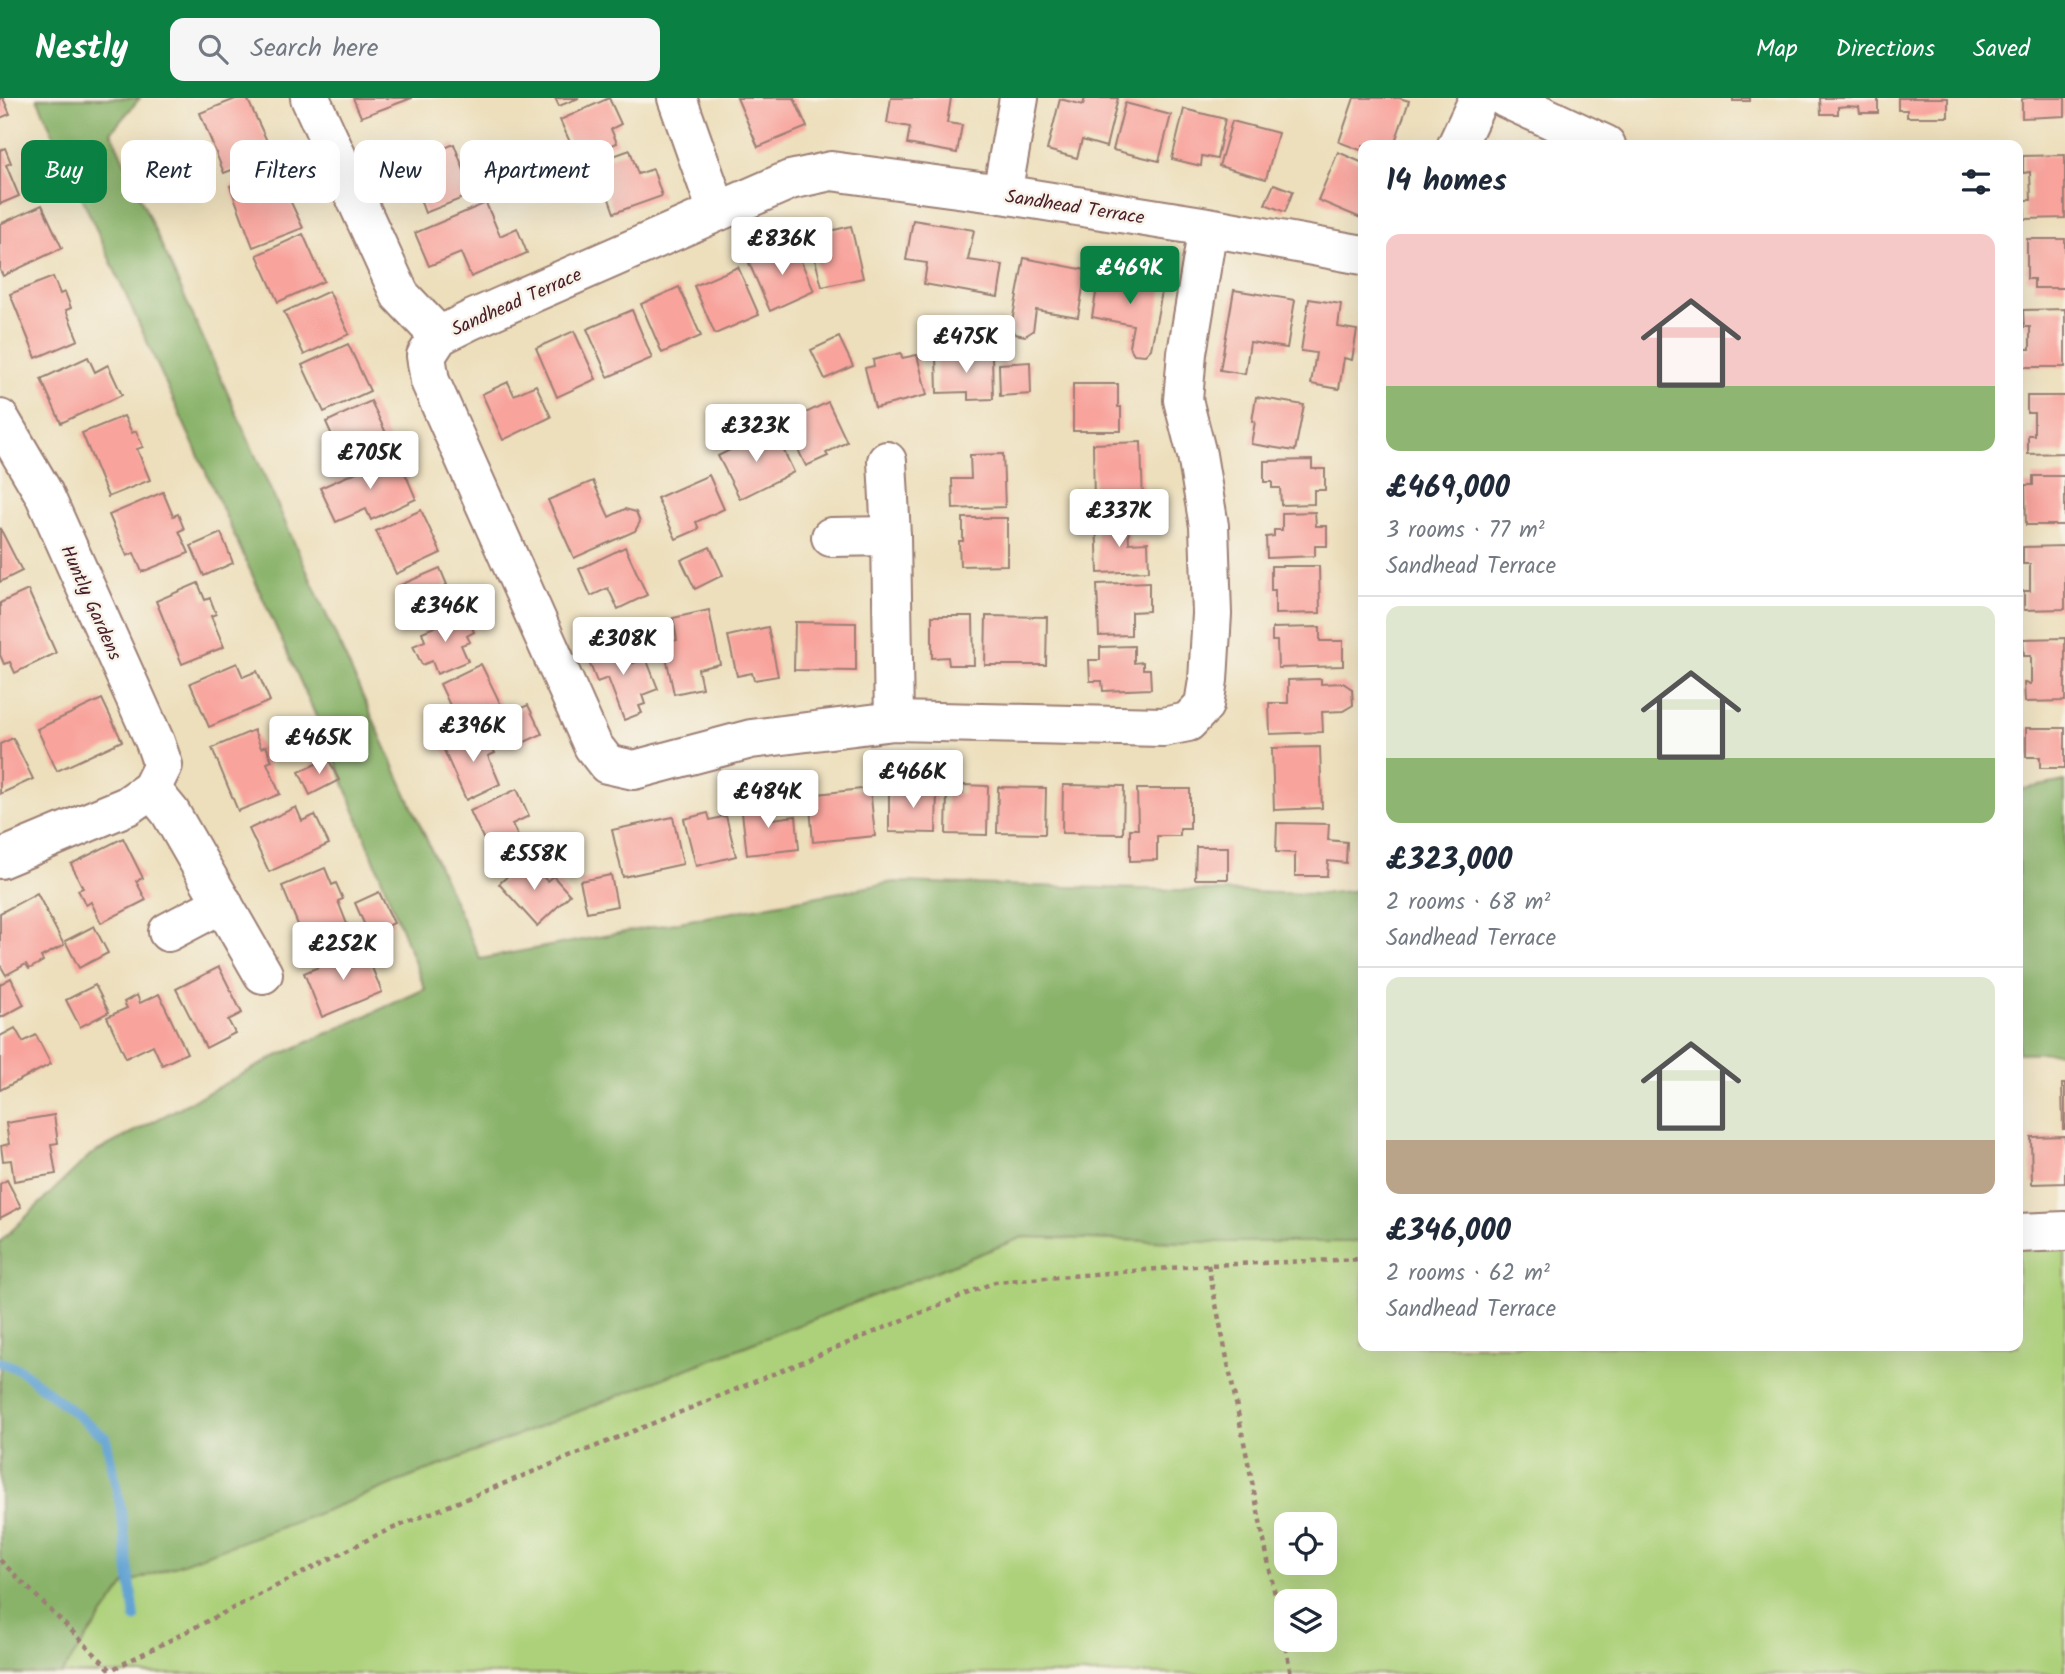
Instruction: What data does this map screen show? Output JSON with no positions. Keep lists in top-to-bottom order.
{
  "streets": {
    "street": ["Sandhead Terrace", "Huntly Gardens"]
  },
  "page": {
    "header": "Nestly",
    "search": "Search here",
    "nav": ["Map", "Directions", "Saved"],
    "chip": [
      "Buy",
      "Rent",
      "Filters",
      "New",
      "Apartment"
    ],
    "heading": "14 homes",
    "price": [
      "£836K",
      "£469K",
      "£475K",
      "£323K",
      "£705K",
      "£337K",
      "£346K",
      "£308K",
      "£396K",
      "£465K",
      "£466K",
      "£484K",
      "£558K",
      "£252K"
    ],
    "list": [
      {
        "name": "£469,000",
        "note": "3 rooms · 77 m² · Sandhead Terrace"
      },
      {
        "name": "£323,000",
        "note": "2 rooms · 68 m² · Sandhead Terrace"
      },
      {
        "name": "£346,000",
        "note": "2 rooms · 62 m² · Sandhead Terrace"
      }
    ]
  }
}
